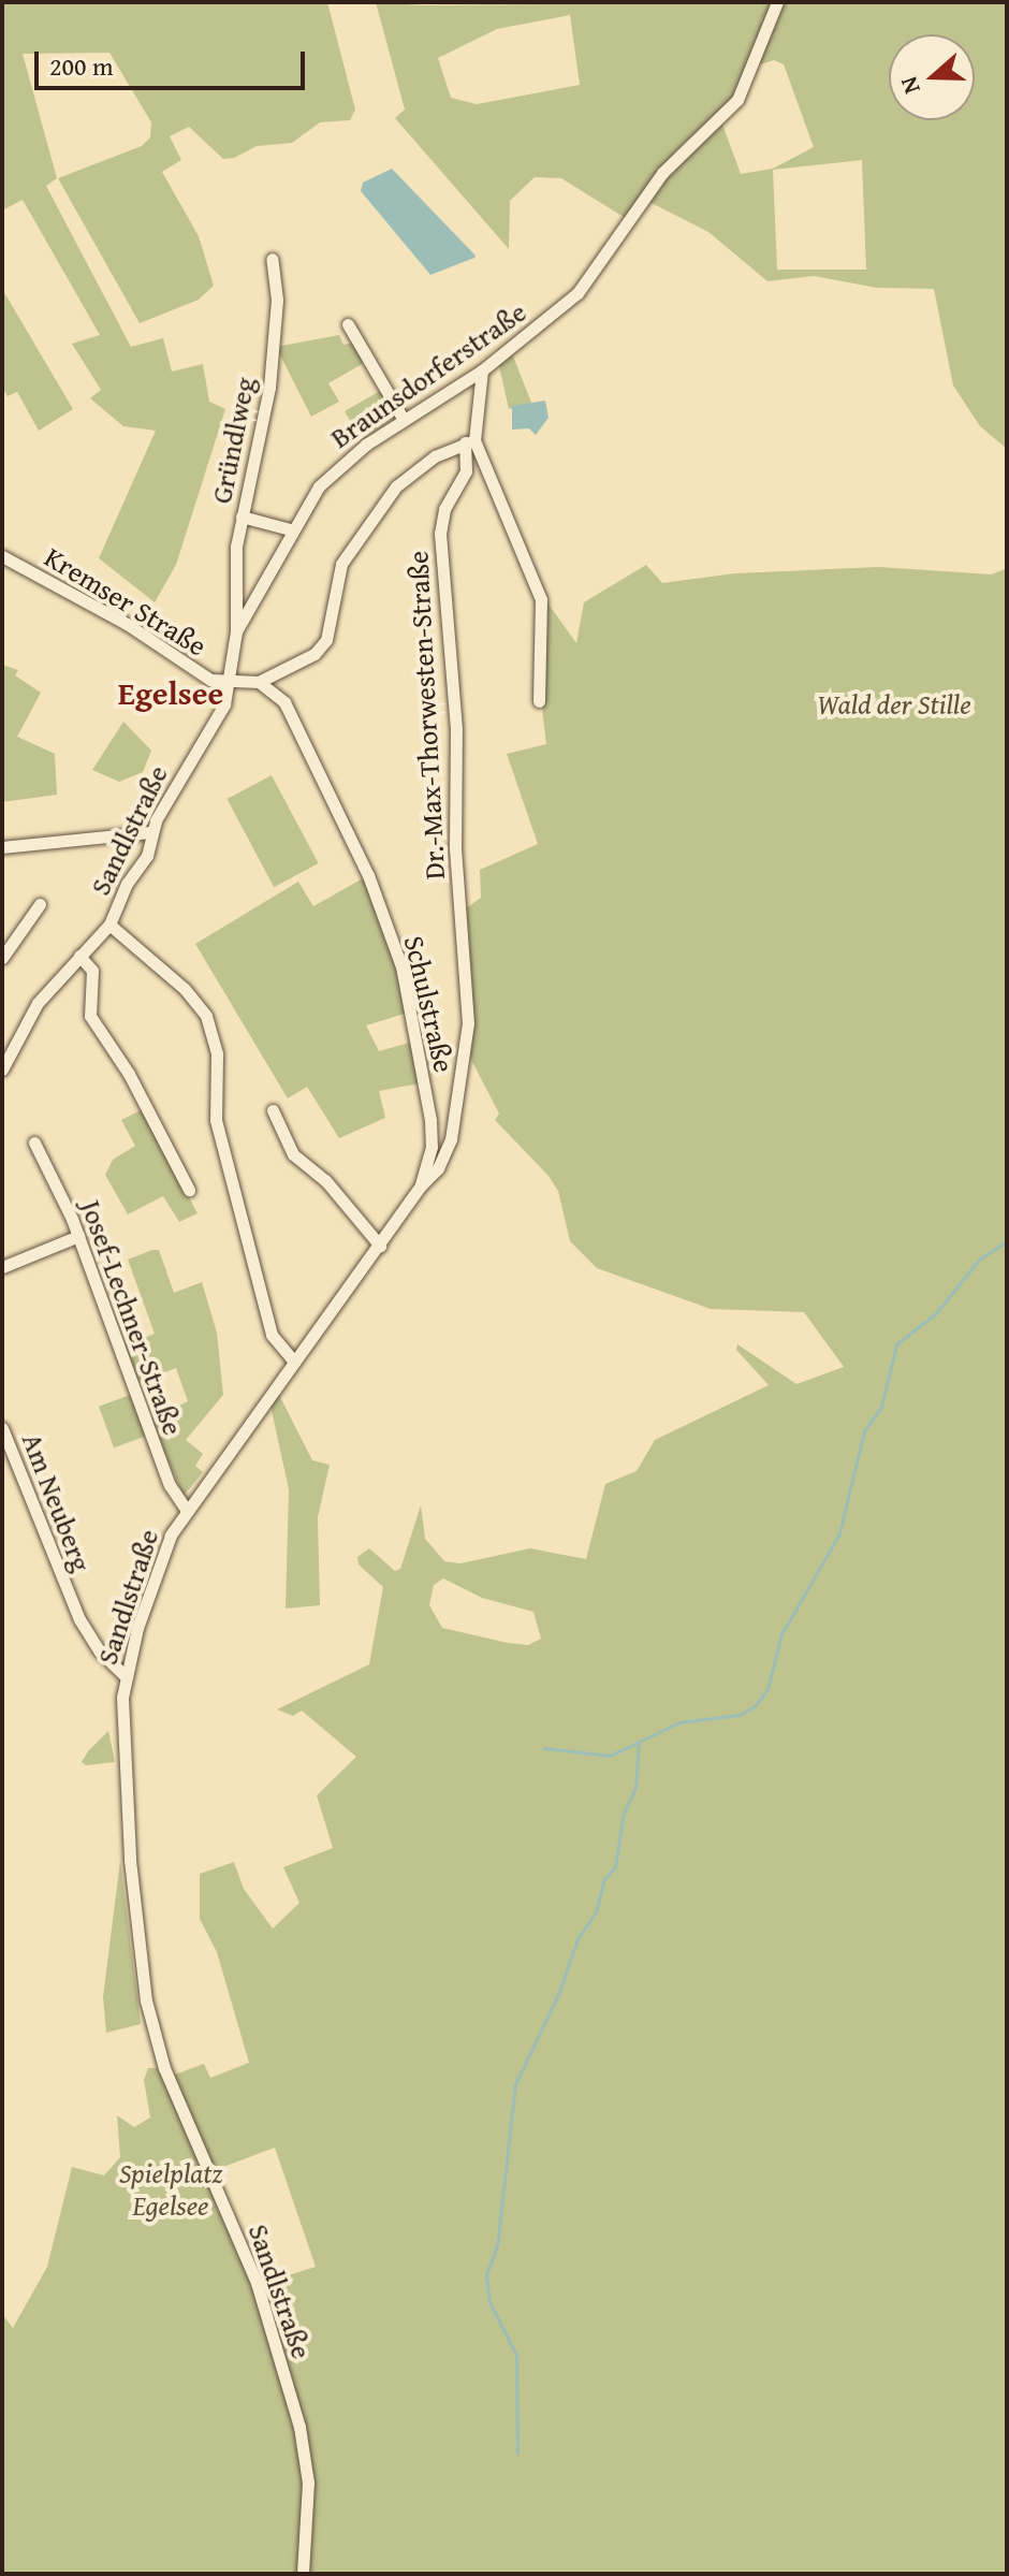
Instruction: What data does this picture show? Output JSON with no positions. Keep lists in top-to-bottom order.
{
  "streets": {
    "street": [
      "Braunsdorferstraße",
      "Gründlweg",
      "Kremser Straße",
      "Dr.-Max-Thorwesten-Straße",
      "Sandlstraße",
      "Schulstraße",
      "Josef-Lechner-Straße",
      "Am Neuberg"
    ]
  },
  "crossings": [
    ["Braunsdorferstraße", "Gründlweg"],
    ["Braunsdorferstraße", "Kremser Straße"],
    ["Braunsdorferstraße", "Dr.-Max-Thorwesten-Straße"],
    ["Braunsdorferstraße", "Sandlstraße"],
    ["Kremser Straße", "Sandlstraße"],
    ["Dr.-Max-Thorwesten-Straße", "Schulstraße"],
    ["Sandlstraße", "Schulstraße"],
    ["Sandlstraße", "Josef-Lechner-Straße"],
    ["Sandlstraße", "Am Neuberg"]
  ],
  "districts": ["Egelsee"],
  "parks": ["Wald der Stille", "Spielplatz Egelsee"],
  "scale_bar": "200 m",
  "north": "left"
}
